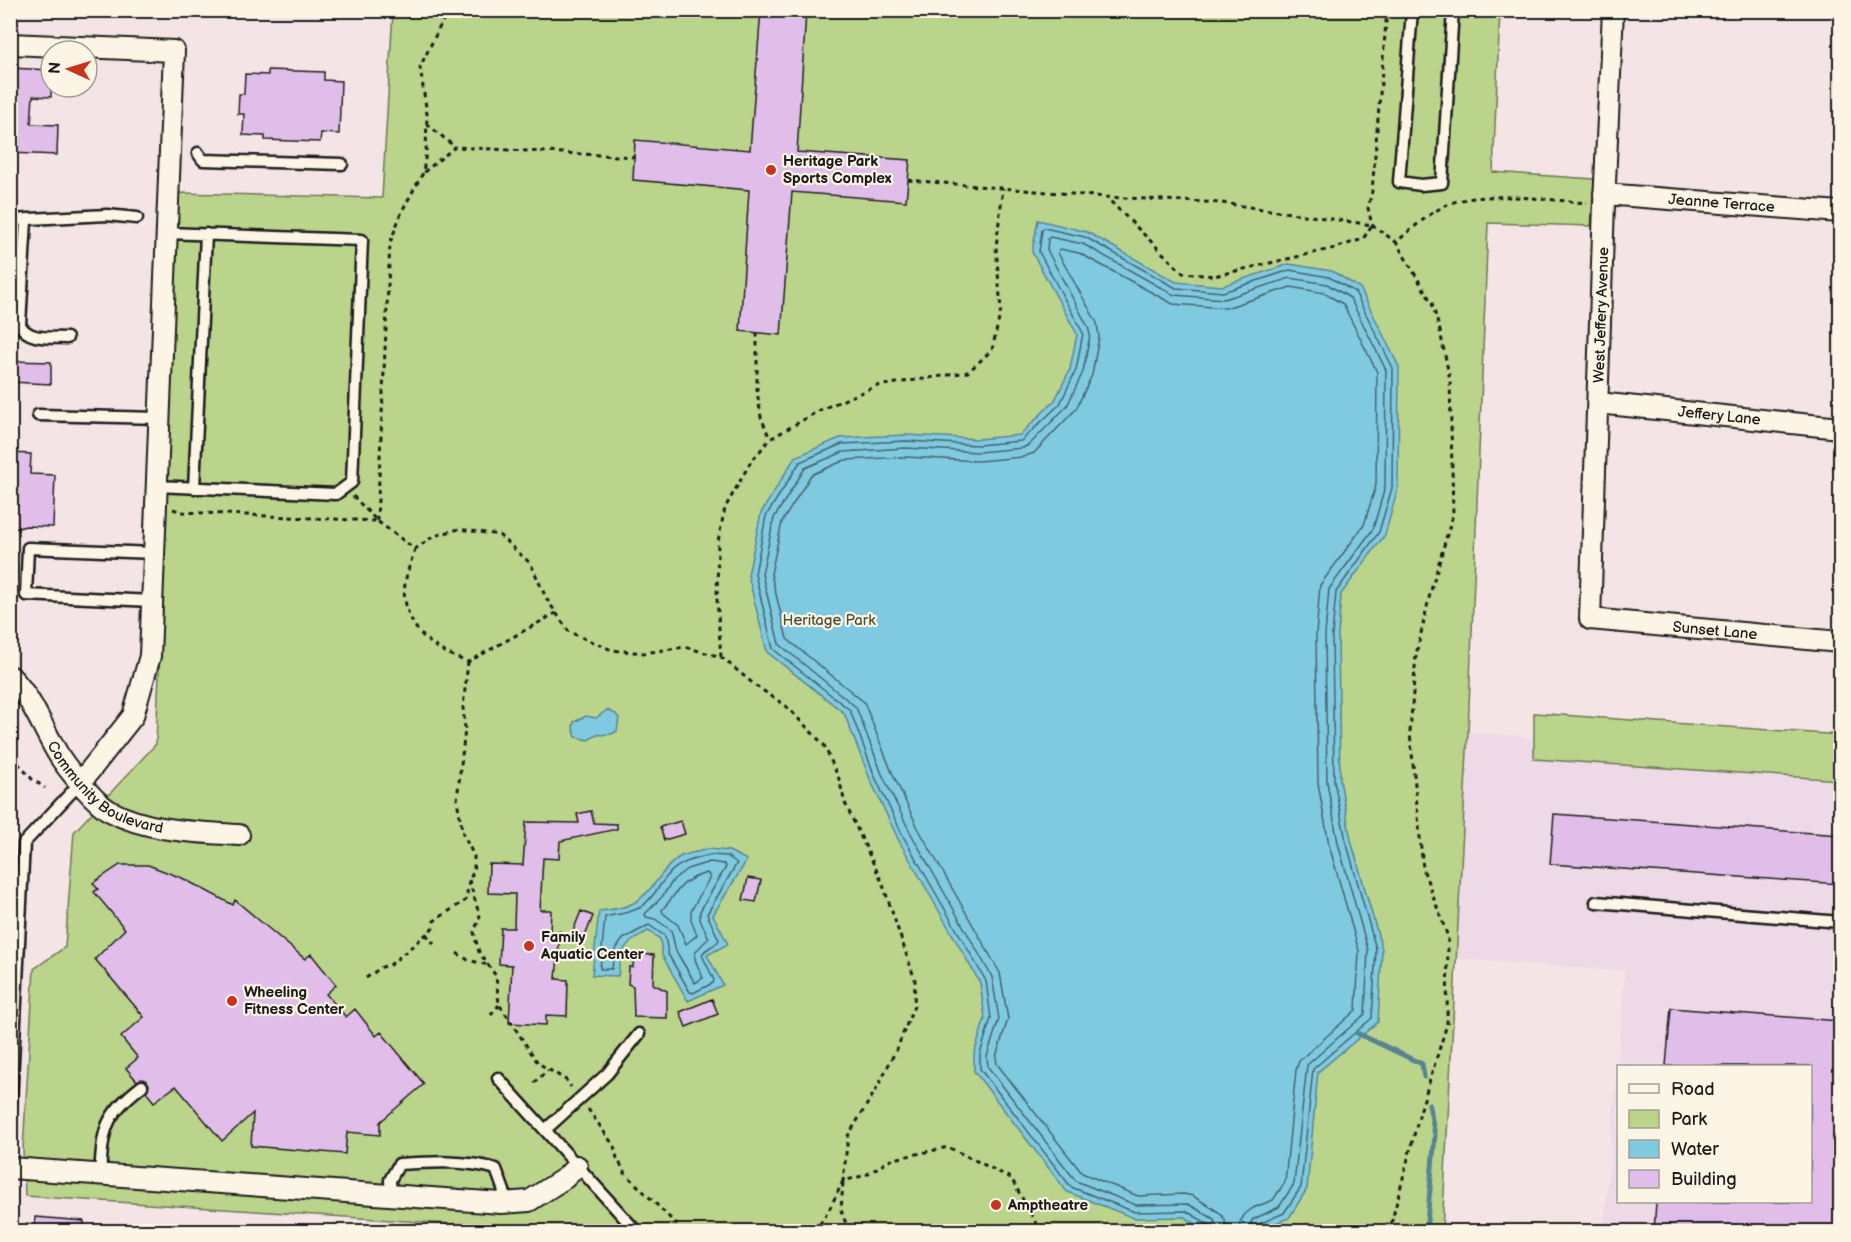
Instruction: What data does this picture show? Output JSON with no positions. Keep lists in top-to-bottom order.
{
  "streets": {
    "street": [
      "Jeanne Terrace",
      "West Jeffery Avenue",
      "Jeffery Lane",
      "Sunset Lane",
      "Community Boulevard"
    ]
  },
  "crossings": [
    ["Jeanne Terrace", "West Jeffery Avenue"],
    ["West Jeffery Avenue", "Jeffery Lane"],
    ["West Jeffery Avenue", "Sunset Lane"]
  ],
  "parks": ["Heritage Park"],
  "places": [
    "Heritage Park Sports Complex",
    "Family Aquatic Center",
    "Wheeling Fitness Center",
    "Amptheatre"
  ],
  "legend": [
    "Road",
    "Park",
    "Water",
    "Building"
  ],
  "north": "left"
}
